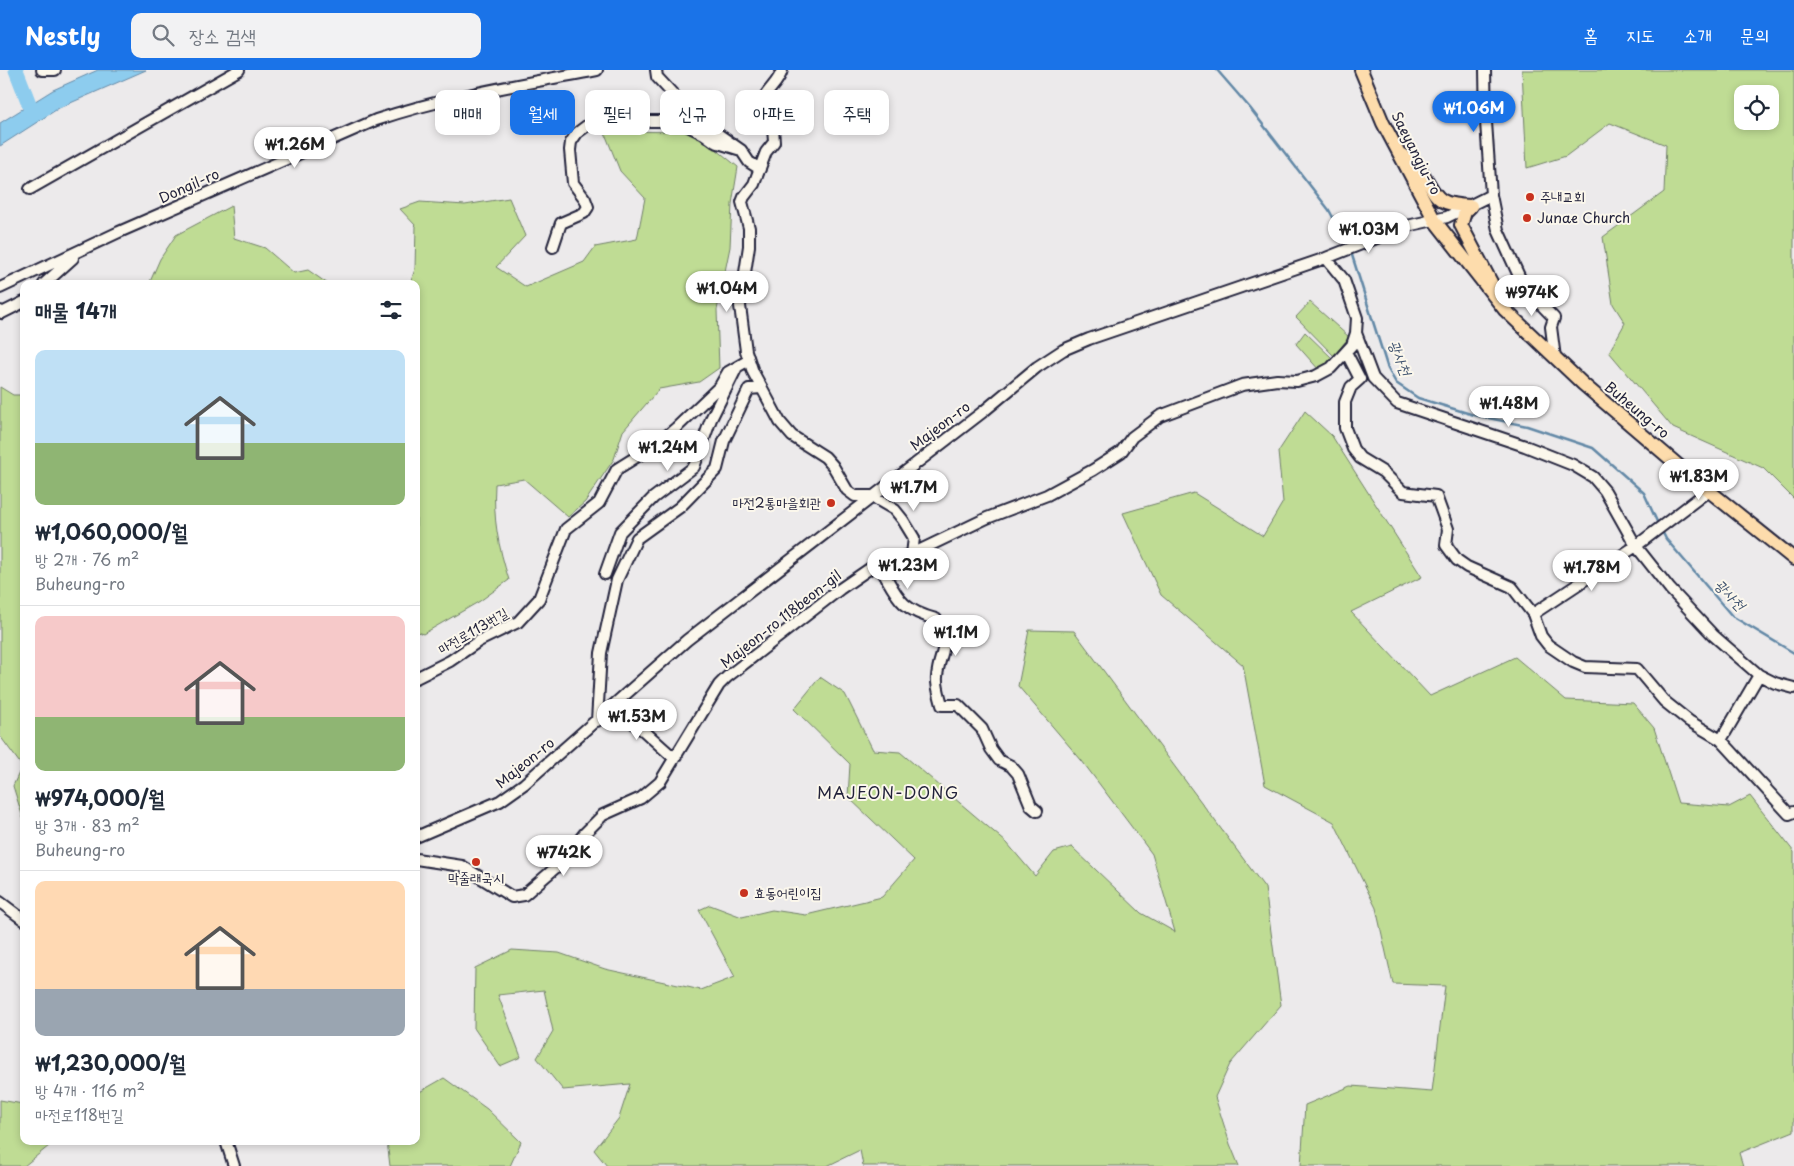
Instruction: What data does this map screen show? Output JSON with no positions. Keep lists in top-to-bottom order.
{
  "streets": {
    "main road": ["Saeyangju-ro", "Buheung-ro"],
    "street": [
      "Dongil-ro",
      "Majeon-ro",
      "Majeon-ro 118beon-gil",
      "마전로113번길"
    ]
  },
  "crossings": [
    ["Saeyangju-ro", "Buheung-ro"],
    ["Saeyangju-ro", "Majeon-ro"],
    ["Buheung-ro", "Majeon-ro"]
  ],
  "districts": ["MAJEON-DONG"],
  "water": ["광사천"],
  "places": [
    "주내교회",
    "Junae Church",
    "마전2통마을회관",
    "막줄래국시",
    "효동어린이집"
  ],
  "page": {
    "header": "Nestly",
    "search": "장소 검색",
    "nav": [
      "홈",
      "지도",
      "소개",
      "문의"
    ],
    "chip": [
      "매매",
      "월세",
      "필터",
      "신규",
      "아파트",
      "주택"
    ],
    "price": [
      "₩1.06M",
      "₩1.26M",
      "₩1.03M",
      "₩1.04M",
      "₩974K",
      "₩1.48M",
      "₩1.24M",
      "₩1.83M",
      "₩1.7M",
      "₩1.23M",
      "₩1.78M",
      "₩1.1M",
      "₩1.53M",
      "₩742K"
    ],
    "heading": "매물 14개",
    "list": [
      {
        "name": "₩1,060,000/월",
        "note": "방 2개 · 76 m² · Buheung-ro"
      },
      {
        "name": "₩974,000/월",
        "note": "방 3개 · 83 m² · Buheung-ro"
      },
      {
        "name": "₩1,230,000/월",
        "note": "방 4개 · 116 m² · 마전로118번길"
      }
    ]
  }
}
